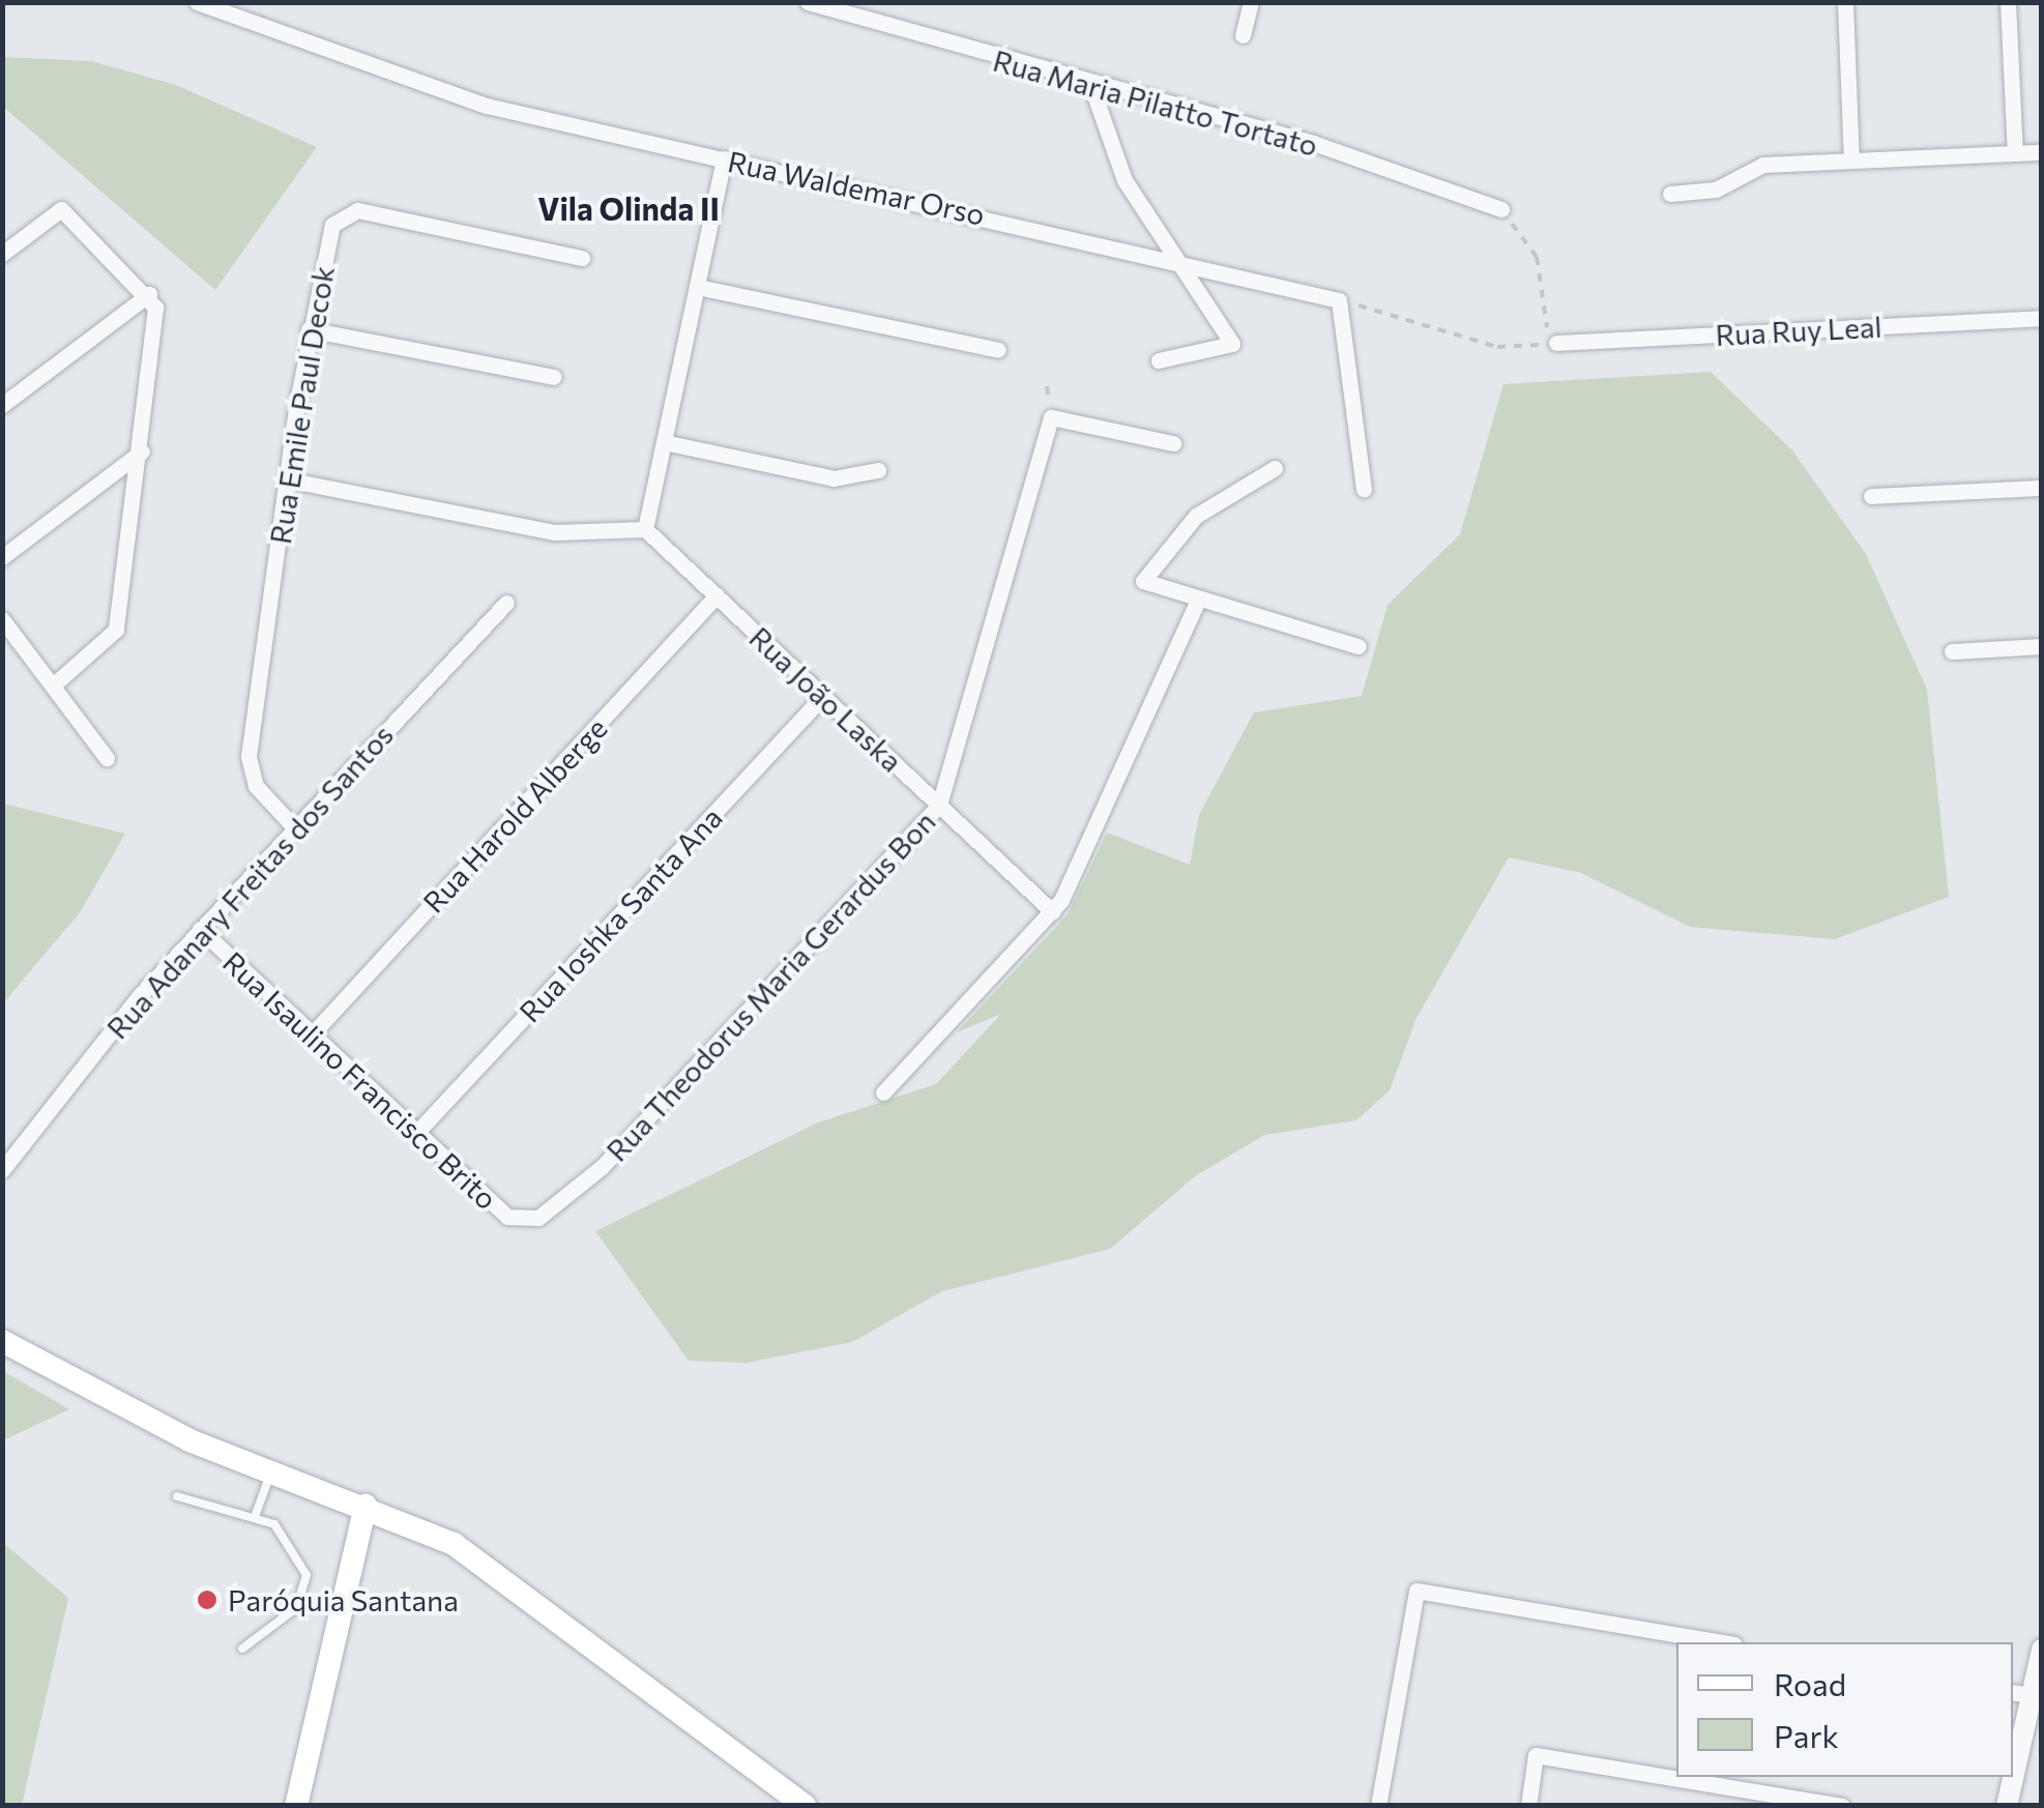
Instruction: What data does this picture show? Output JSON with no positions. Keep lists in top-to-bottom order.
{
  "streets": {
    "street": [
      "Rua Maria Pilatto Tortato",
      "Rua Waldemar Orso",
      "Rua Ruy Leal",
      "Rua Emile Paul Decok",
      "Rua João Laska",
      "Rua Harold Alberge",
      "Rua Adanary Freitas dos Santos",
      "Rua Ioshka Santa Ana",
      "Rua Theodorus Maria Gerardus Bon",
      "Rua Isaulino Francisco Brito"
    ]
  },
  "crossings": [
    ["Rua Emile Paul Decok", "Rua Adanary Freitas dos Santos"],
    ["Rua João Laska", "Rua Harold Alberge"],
    ["Rua João Laska", "Rua Ioshka Santa Ana"],
    ["Rua João Laska", "Rua Theodorus Maria Gerardus Bon"],
    ["Rua Harold Alberge", "Rua Isaulino Francisco Brito"],
    ["Rua Adanary Freitas dos Santos", "Rua Isaulino Francisco Brito"],
    ["Rua Ioshka Santa Ana", "Rua Isaulino Francisco Brito"],
    ["Rua Theodorus Maria Gerardus Bon", "Rua Isaulino Francisco Brito"]
  ],
  "districts": ["Vila Olinda II"],
  "places": ["Paróquia Santana"],
  "legend": ["Road", "Park"]
}
